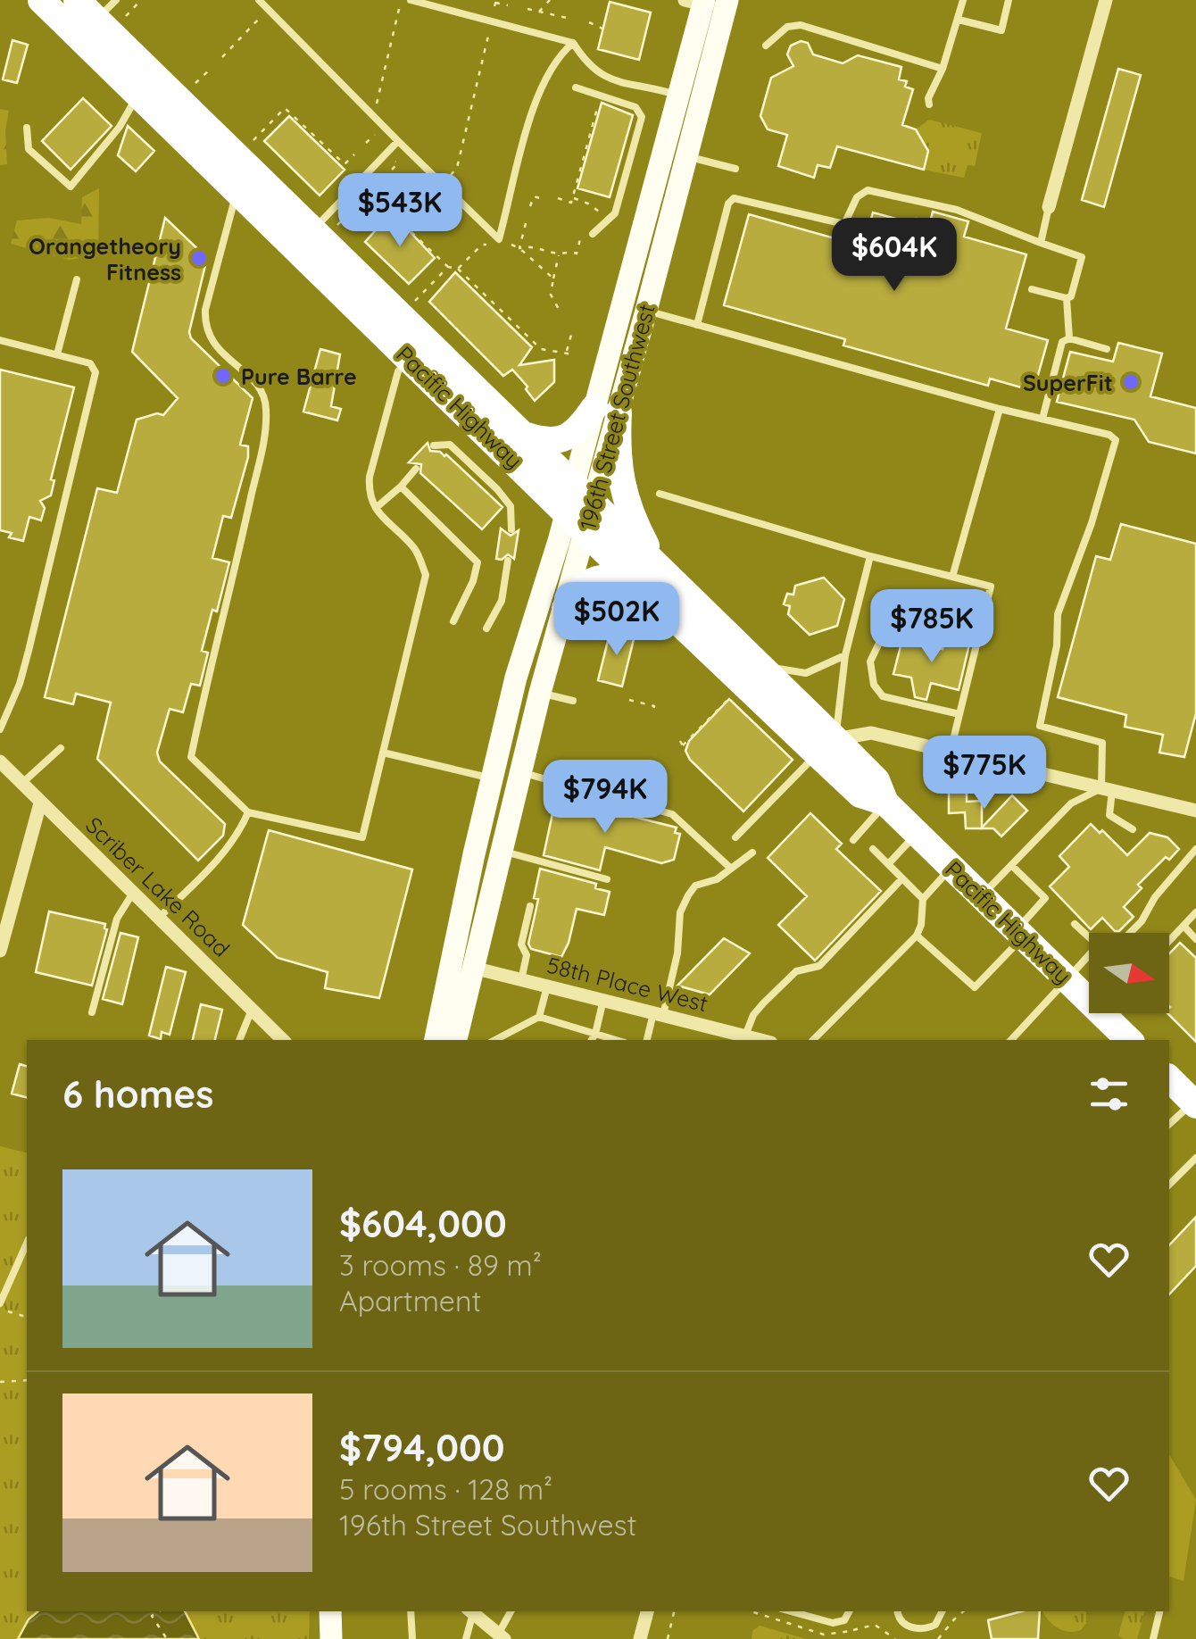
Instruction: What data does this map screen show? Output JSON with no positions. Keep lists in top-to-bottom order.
{
  "streets": {
    "highway": ["Pacific Highway"],
    "main road": ["196th Street Southwest"],
    "street": ["Scriber Lake Road", "58th Place West"]
  },
  "crossings": [
    ["Pacific Highway", "196th Street Southwest"],
    ["196th Street Southwest", "58th Place West"]
  ],
  "places": ["Orangetheory Fitness", "Pure Barre", "SuperFit"],
  "north": "right",
  "page": {
    "price": [
      "$543K",
      "$604K",
      "$502K",
      "$785K",
      "$775K",
      "$794K"
    ],
    "heading": "6 homes",
    "list": [
      {
        "name": "$604,000",
        "note": "3 rooms · 89 m² · Apartment"
      },
      {
        "name": "$794,000",
        "note": "5 rooms · 128 m² · 196th Street Southwest"
      }
    ]
  }
}
